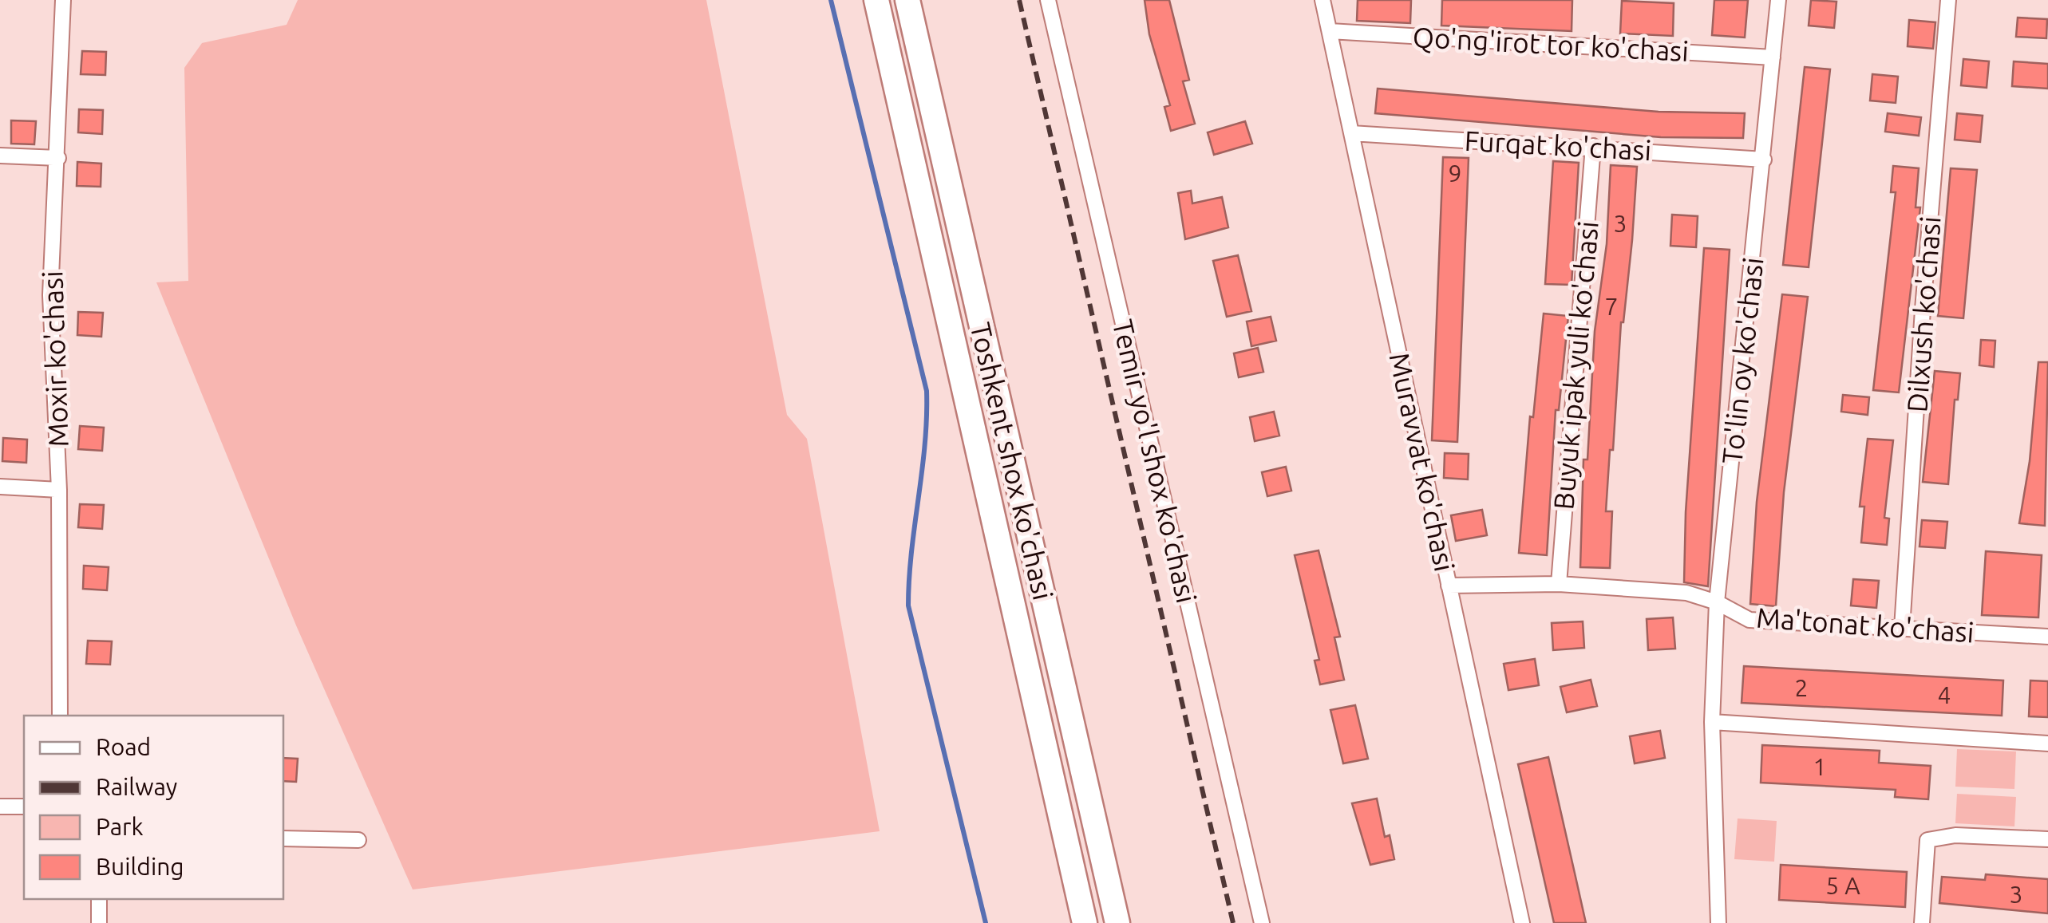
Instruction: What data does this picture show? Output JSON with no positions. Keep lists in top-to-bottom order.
{
  "streets": {
    "highway": ["Toshkent shox ko'chasi"],
    "street": [
      "Qo'ng'irot tor ko'chasi",
      "Furqat ko'chasi",
      "Dilxush ko'chasi",
      "Moxir ko'chasi",
      "To'lin oy ko'chasi",
      "Buyuk ipak yuli ko'chasi",
      "Temir yo'l shox ko'chasi",
      "Muravvat ko'chasi",
      "Ma'tonat ko'chasi"
    ]
  },
  "crossings": [
    ["Qo'ng'irot tor ko'chasi", "To'lin oy ko'chasi"],
    ["Qo'ng'irot tor ko'chasi", "Muravvat ko'chasi"],
    ["Furqat ko'chasi", "To'lin oy ko'chasi"],
    ["Furqat ko'chasi", "Buyuk ipak yuli ko'chasi"],
    ["Furqat ko'chasi", "Muravvat ko'chasi"],
    ["Dilxush ko'chasi", "Ma'tonat ko'chasi"],
    ["To'lin oy ko'chasi", "Ma'tonat ko'chasi"],
    ["Buyuk ipak yuli ko'chasi", "Ma'tonat ko'chasi"],
    ["Muravvat ko'chasi", "Ma'tonat ko'chasi"]
  ],
  "house_numbers": [
    "9",
    "3",
    "7",
    "2",
    "4",
    "1",
    "5 А",
    "3"
  ],
  "legend": [
    "Road",
    "Railway",
    "Park",
    "Building"
  ]
}
